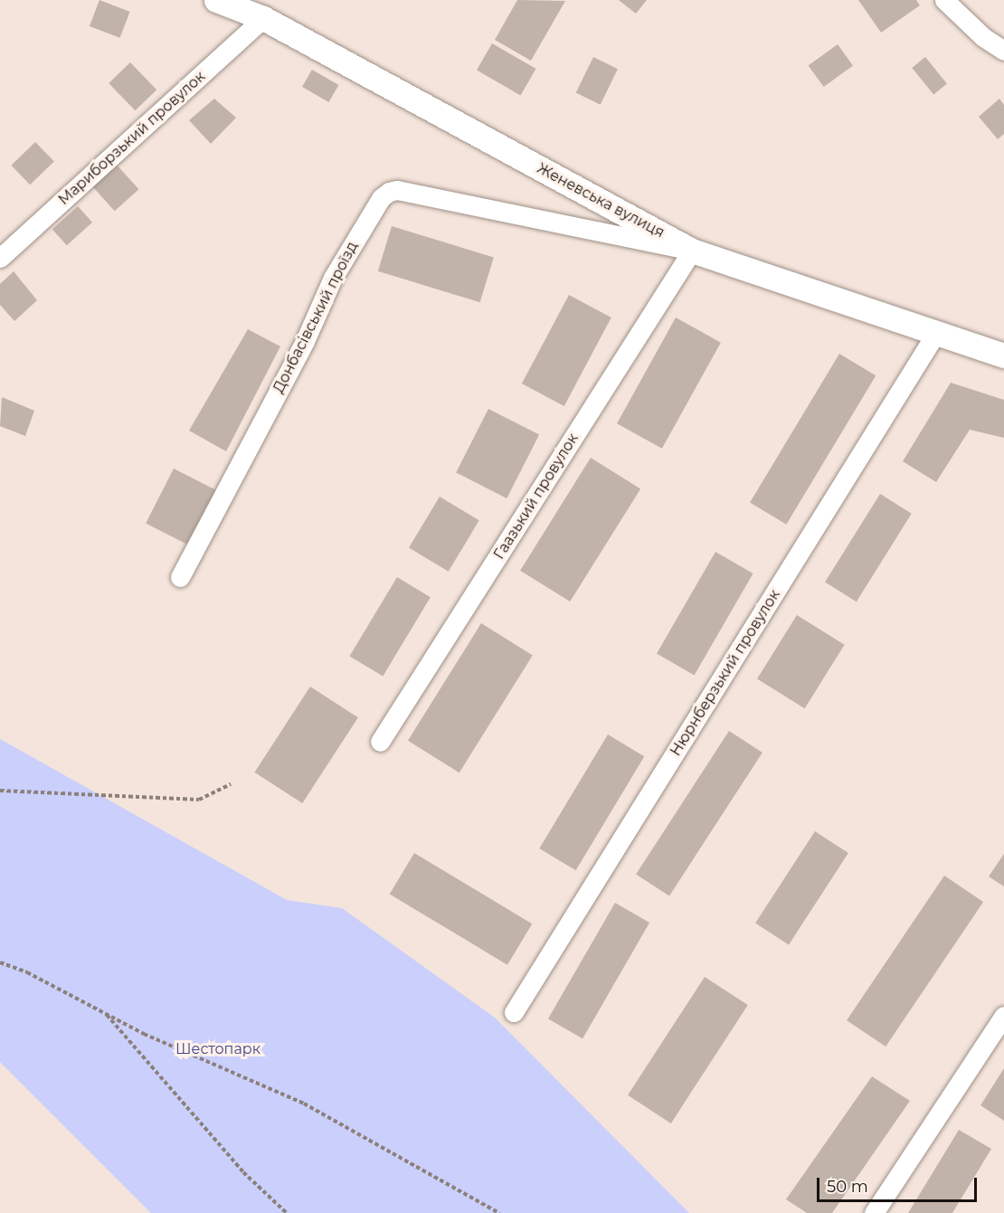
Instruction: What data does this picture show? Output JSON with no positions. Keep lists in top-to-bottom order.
{
  "streets": {
    "street": [
      "Мариборзький провулок",
      "Женевська вулиця",
      "Донбасівський проїзд",
      "Гаазький провулок",
      "Нюрнберзький провулок"
    ]
  },
  "crossings": [
    ["Мариборзький провулок", "Женевська вулиця"],
    ["Женевська вулиця", "Донбасівський проїзд"],
    ["Женевська вулиця", "Гаазький провулок"],
    ["Женевська вулиця", "Нюрнберзький провулок"],
    ["Донбасівський проїзд", "Гаазький провулок"]
  ],
  "parks": ["Шестопарк"],
  "scale_bar": "50 m"
}
